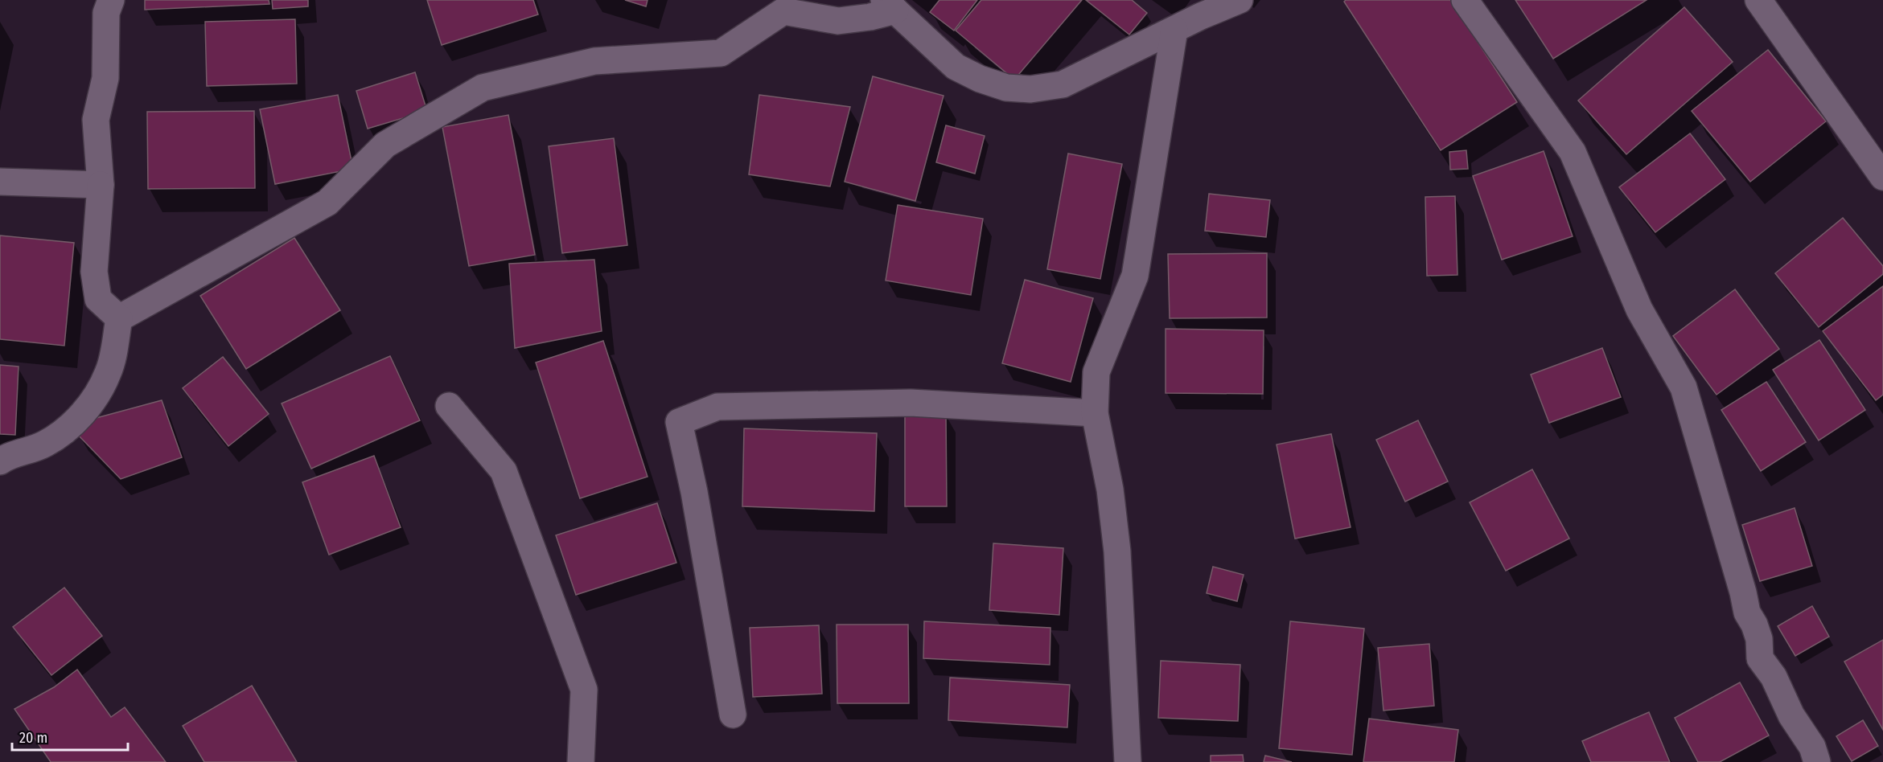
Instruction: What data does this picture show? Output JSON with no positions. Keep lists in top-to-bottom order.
{
  "scale_bar": "20 m"
}
